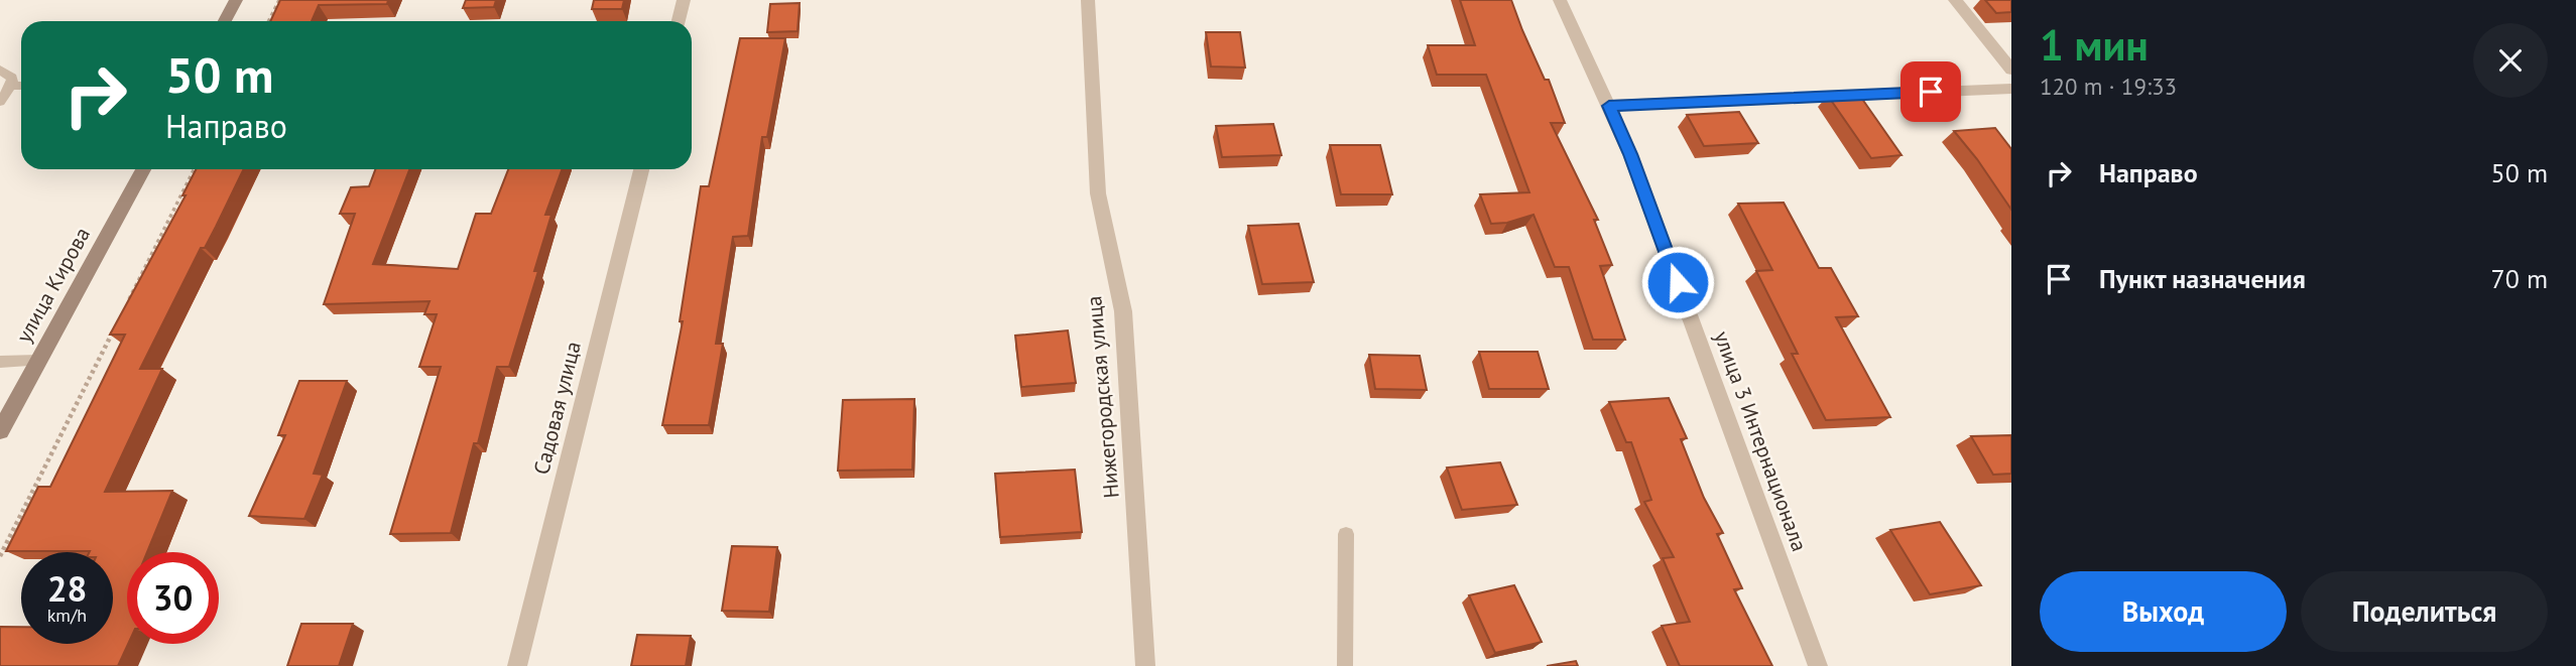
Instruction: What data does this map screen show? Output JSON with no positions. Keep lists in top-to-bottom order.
{
  "streets": {
    "main road": ["улица Кирова"],
    "street": ["Нижегородская улица", "Садовая улица", "улица 3 Интернационала"]
  },
  "page": {
    "heading": ["1 мин", "120 m · 19:33"],
    "turn": ["50 m", "Направо"],
    "list": [
      {
        "name": "Направо",
        "value": "50 m"
      },
      {
        "name": "Пункт назначения",
        "value": "70 m"
      }
    ],
    "speed": "28 km/h",
    "limit": "30",
    "buttons": ["Выход", "Поделиться"]
  }
}
